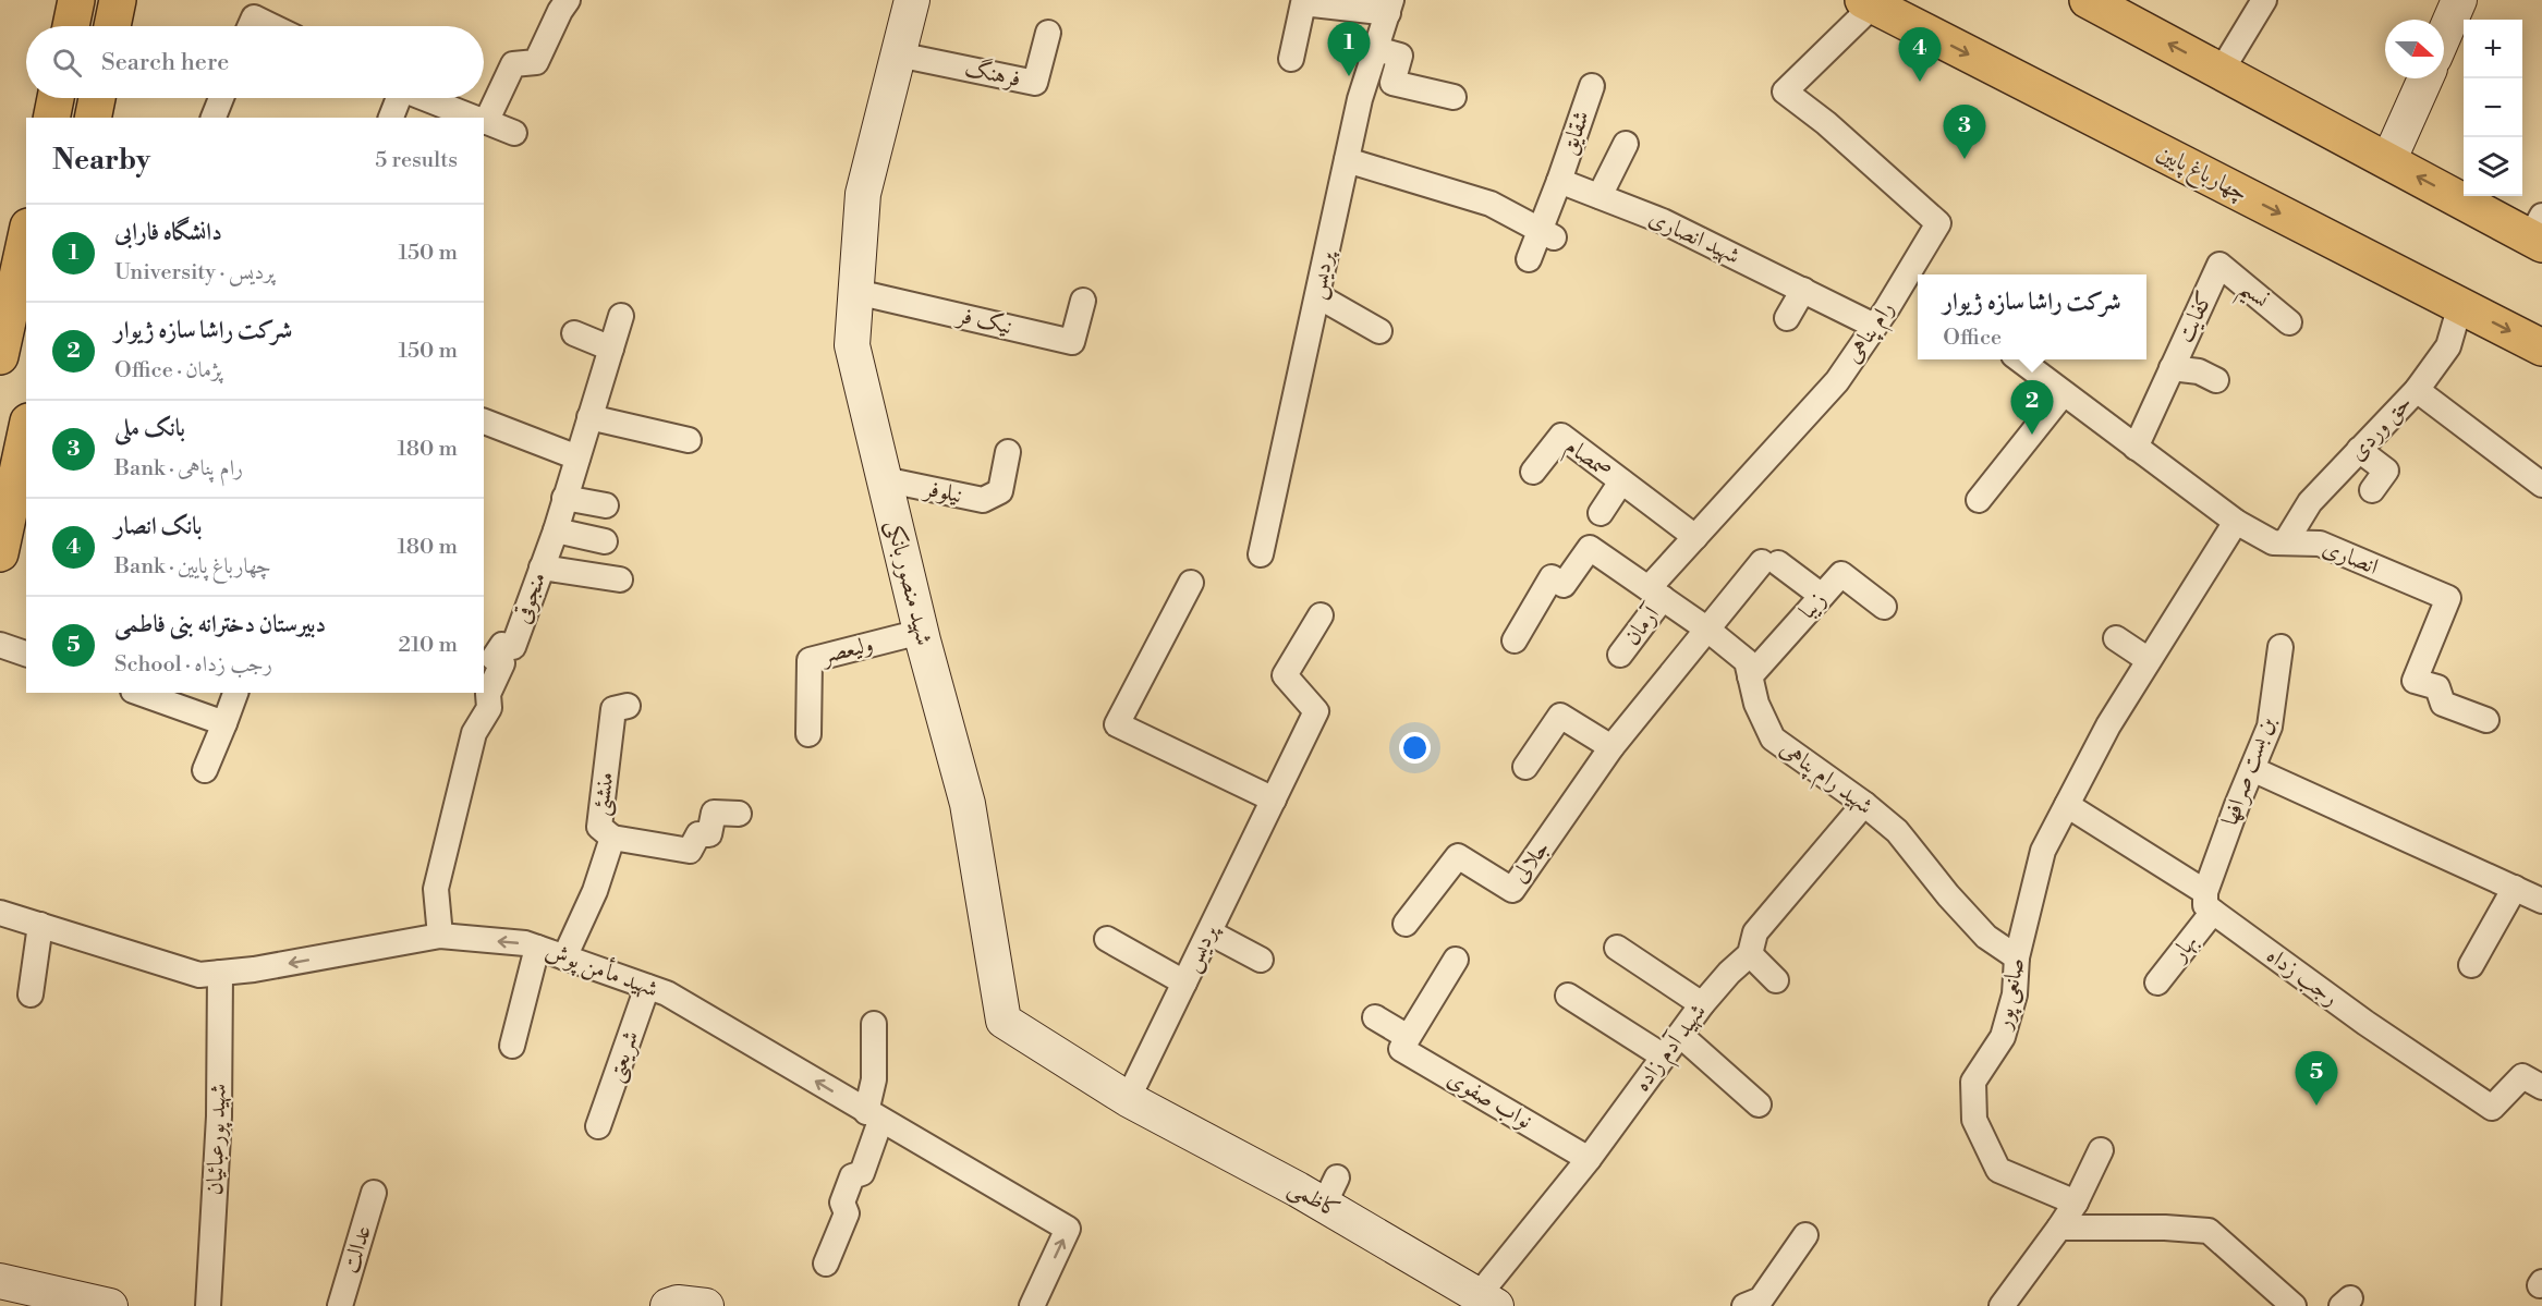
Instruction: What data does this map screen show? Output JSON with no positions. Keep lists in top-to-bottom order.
{
  "streets": {
    "main road": ["چهارباغ پایین"],
    "street": [
      "فرهنگ",
      "شقایق",
      "شهید انصاری",
      "پردیس",
      "نسیم",
      "کفایت",
      "نیک فر",
      "رام پناهی",
      "حق وردی",
      "صمصام",
      "نیلوفر",
      "انصاری",
      "شهید منصور بانکی",
      "منجوقی",
      "زیبا",
      "آرمان",
      "ولیعصر",
      "بن بست صرافها",
      "شهید رام پناهی",
      "منشئی",
      "جلالی",
      "بهار",
      "شهید مأمن پوش",
      "رجب زداه",
      "صانعی پور",
      "شهید آدم زاده",
      "شریعتی",
      "نواب صفوی",
      "شهید پورعبائیان",
      "کاظمی",
      "عدالت"
    ]
  },
  "crossings": [
    ["فرهنگ", "شهید منصور بانکی"],
    ["شقایق", "شهید انصاری"],
    ["چهارباغ پایین", "رام پناهی"],
    ["چهارباغ پایین", "حق وردی"],
    ["شهید انصاری", "رام پناهی"],
    ["پردیس", "شهید منصور بانکی"],
    ["پردیس", "کاظمی"],
    ["نسیم", "کفایت"],
    ["کفایت", "انصاری"],
    ["نیک فر", "شهید منصور بانکی"],
    ["رام پناهی", "صمصام"],
    ["رام پناهی", "آرمان"],
    ["رام پناهی", "شهید رام پناهی"],
    ["حق وردی", "انصاری"],
    ["نیلوفر", "شهید منصور بانکی"],
    ["انصاری", "صانعی پور"],
    ["شهید منصور بانکی", "ولیعصر"],
    ["شهید منصور بانکی", "کاظمی"],
    ["منجوقی", "شهید مأمن پوش"],
    ["زیبا", "شهید رام پناهی"],
    ["زیبا", "جلالی"],
    ["آرمان", "شهید رام پناهی"],
    ["بن بست صرافها", "بهار"],
    ["بن بست صرافها", "رجب زداه"],
    ["شهید رام پناهی", "جلالی"],
    ["شهید رام پناهی", "صانعی پور"],
    ["شهید رام پناهی", "شهید آدم زاده"],
    ["منشئی", "شهید مأمن پوش"],
    ["بهار", "رجب زداه"],
    ["شهید مأمن پوش", "شریعتی"],
    ["شهید مأمن پوش", "شهید پورعبائیان"],
    ["رجب زداه", "صانعی پور"],
    ["شهید آدم زاده", "نواب صفوی"],
    ["شهید آدم زاده", "کاظمی"]
  ],
  "one_way": ["شهید مأمن پوش"],
  "north": "right",
  "page": {
    "map_buttons": ["+", "−"],
    "pins": [
      "1",
      "4",
      "3",
      "2",
      "5"
    ],
    "search": "Search here",
    "heading": ["Nearby", "5 results"],
    "list": [
      {
        "mark": "1",
        "name": "دانشگاه فارابی",
        "note": "University · پردیس",
        "value": "150 m"
      },
      {
        "mark": "2",
        "name": "شرکت راشا سازه ژیوار",
        "note": "Office · پژمان",
        "value": "150 m"
      },
      {
        "mark": "3",
        "name": "بانک ملی",
        "note": "Bank · رام پناهی",
        "value": "180 m"
      },
      {
        "mark": "4",
        "name": "بانک انصار",
        "note": "Bank · چهارباغ پایین",
        "value": "180 m"
      },
      {
        "mark": "5",
        "name": "دبیرستان دخترانه بنی فاطمی",
        "note": "School · رجب زداه",
        "value": "210 m"
      }
    ],
    "popup": ["شرکت راشا سازه ژیوار", "Office"]
  }
}
